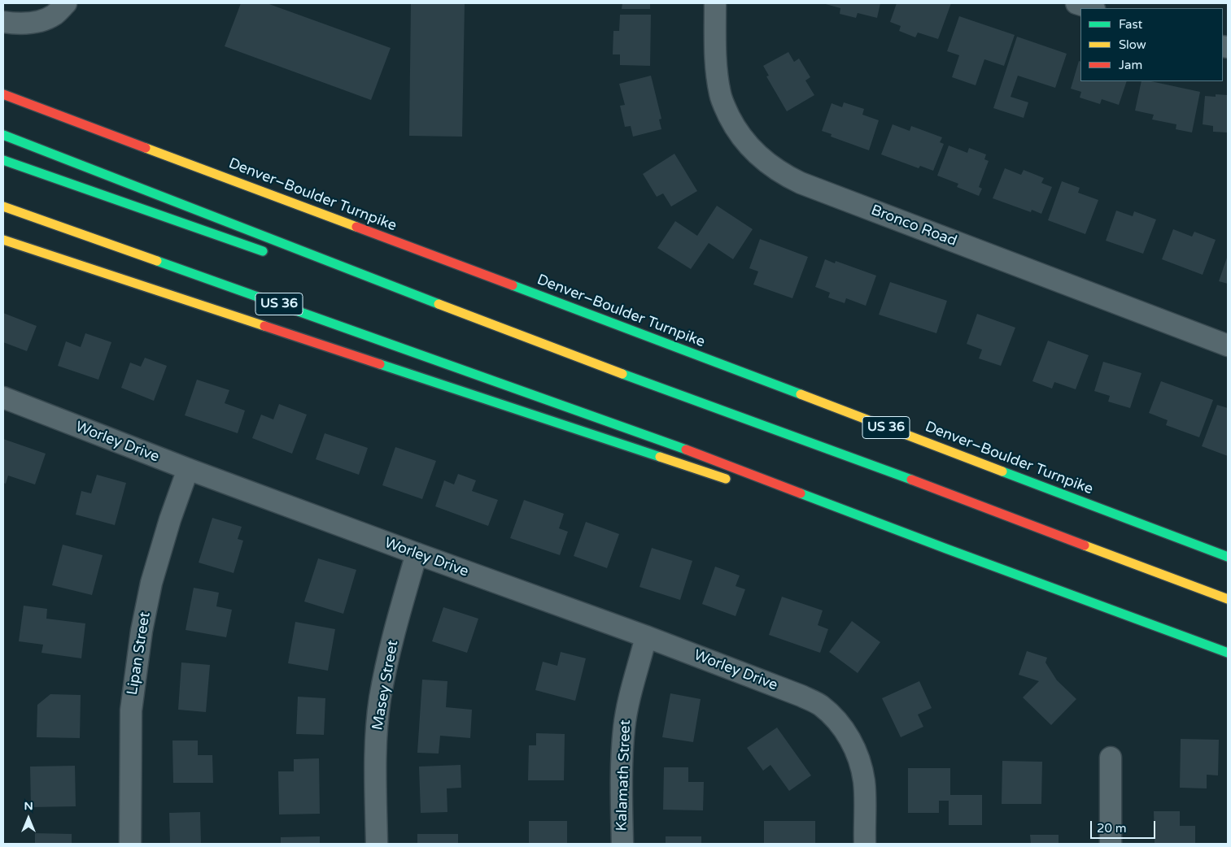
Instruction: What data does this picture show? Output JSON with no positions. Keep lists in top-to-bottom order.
{
  "streets": {
    "highway": ["Denver–Boulder Turnpike", "US 36"],
    "street": [
      "Bronco Road",
      "Worley Drive",
      "Lipan Street",
      "Masey Street",
      "Kalamath Street"
    ]
  },
  "crossings": [
    ["Worley Drive", "Lipan Street"],
    ["Worley Drive", "Masey Street"],
    ["Worley Drive", "Kalamath Street"]
  ],
  "legend": ["Fast", "Slow", "Jam"],
  "scale_bar": "20 m",
  "north": "top"
}
